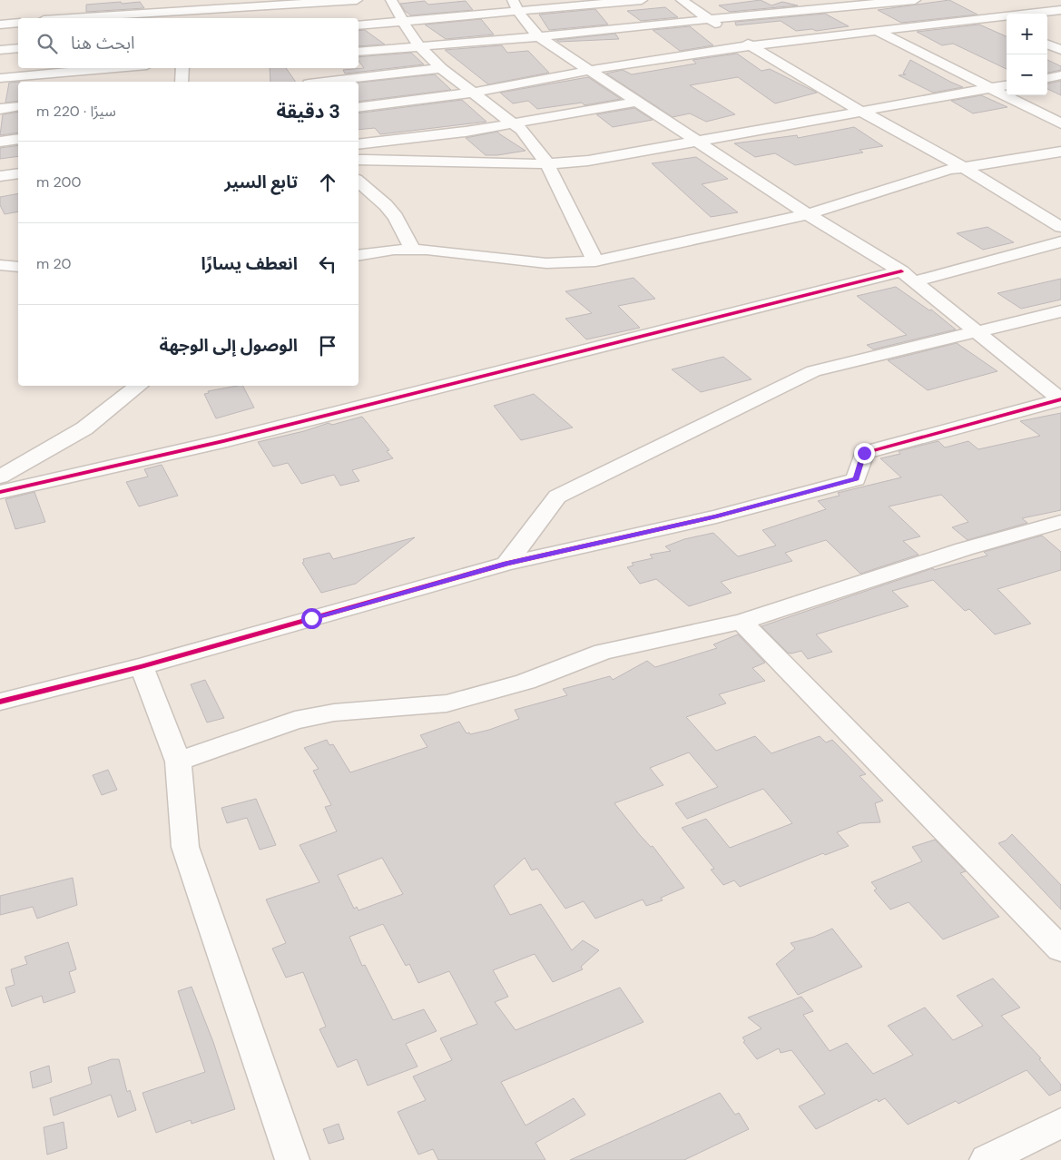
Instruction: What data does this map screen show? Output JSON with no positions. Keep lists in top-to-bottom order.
{
  "page": {
    "map_buttons": ["+", "−"],
    "search": "ابحث هنا",
    "heading": ["3 دقيقة", "سيرًا · 220 m"],
    "list": [
      ["تابع السير", "200 m"],
      ["انعطف يسارًا", "20 m"],
      "الوصول إلى الوجهة"
    ]
  }
}
